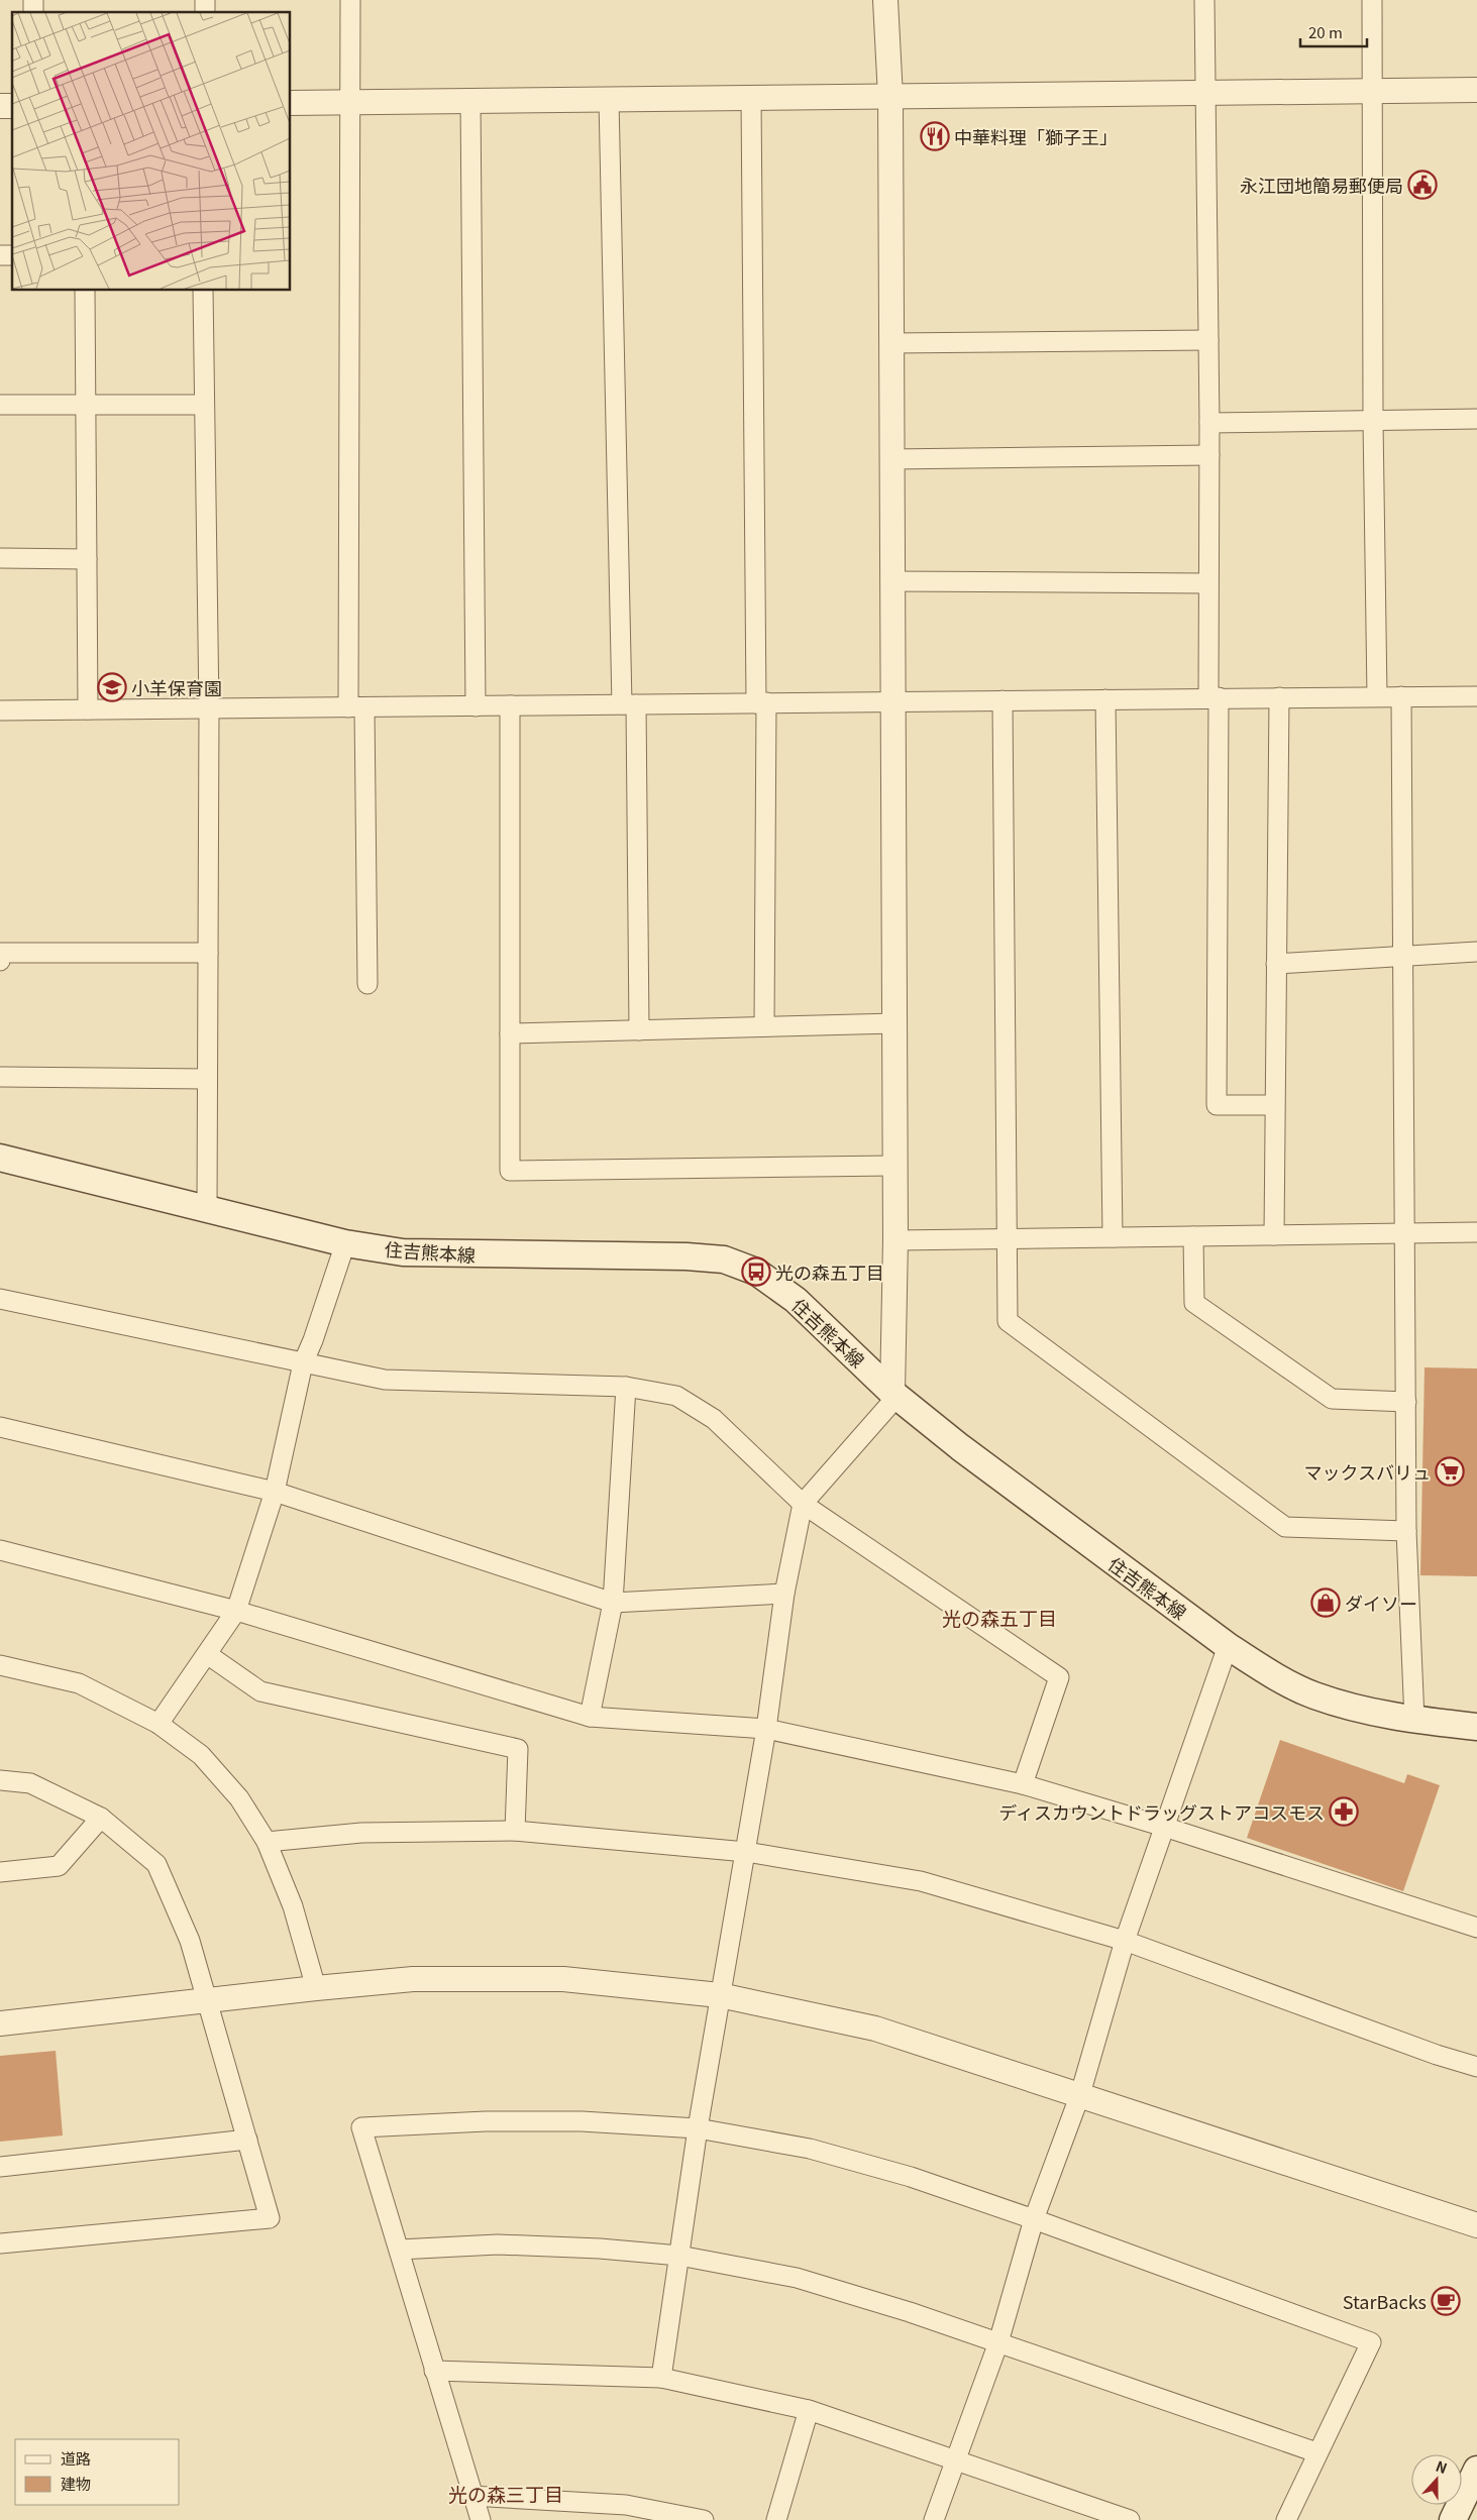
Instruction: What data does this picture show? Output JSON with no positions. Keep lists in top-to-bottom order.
{
  "streets": {
    "main road": ["住吉熊本線"]
  },
  "districts": ["光の森五丁目", "光の森三丁目"],
  "places": {
    "restaurant": ["中華料理「獅子王」"],
    "public building": ["永江団地簡易郵便局"],
    "school or university": ["小羊保育園"],
    "bus stop": ["光の森五丁目"],
    "supermarket": ["マックスバリュ"],
    "shop": ["ダイソー"],
    "pharmacy": ["ディスカウントドラッグストアコスモス"],
    "cafe": ["StarBacks"]
  },
  "legend": ["道路", "建物"],
  "scale_bar": "20 m",
  "north": "top"
}
